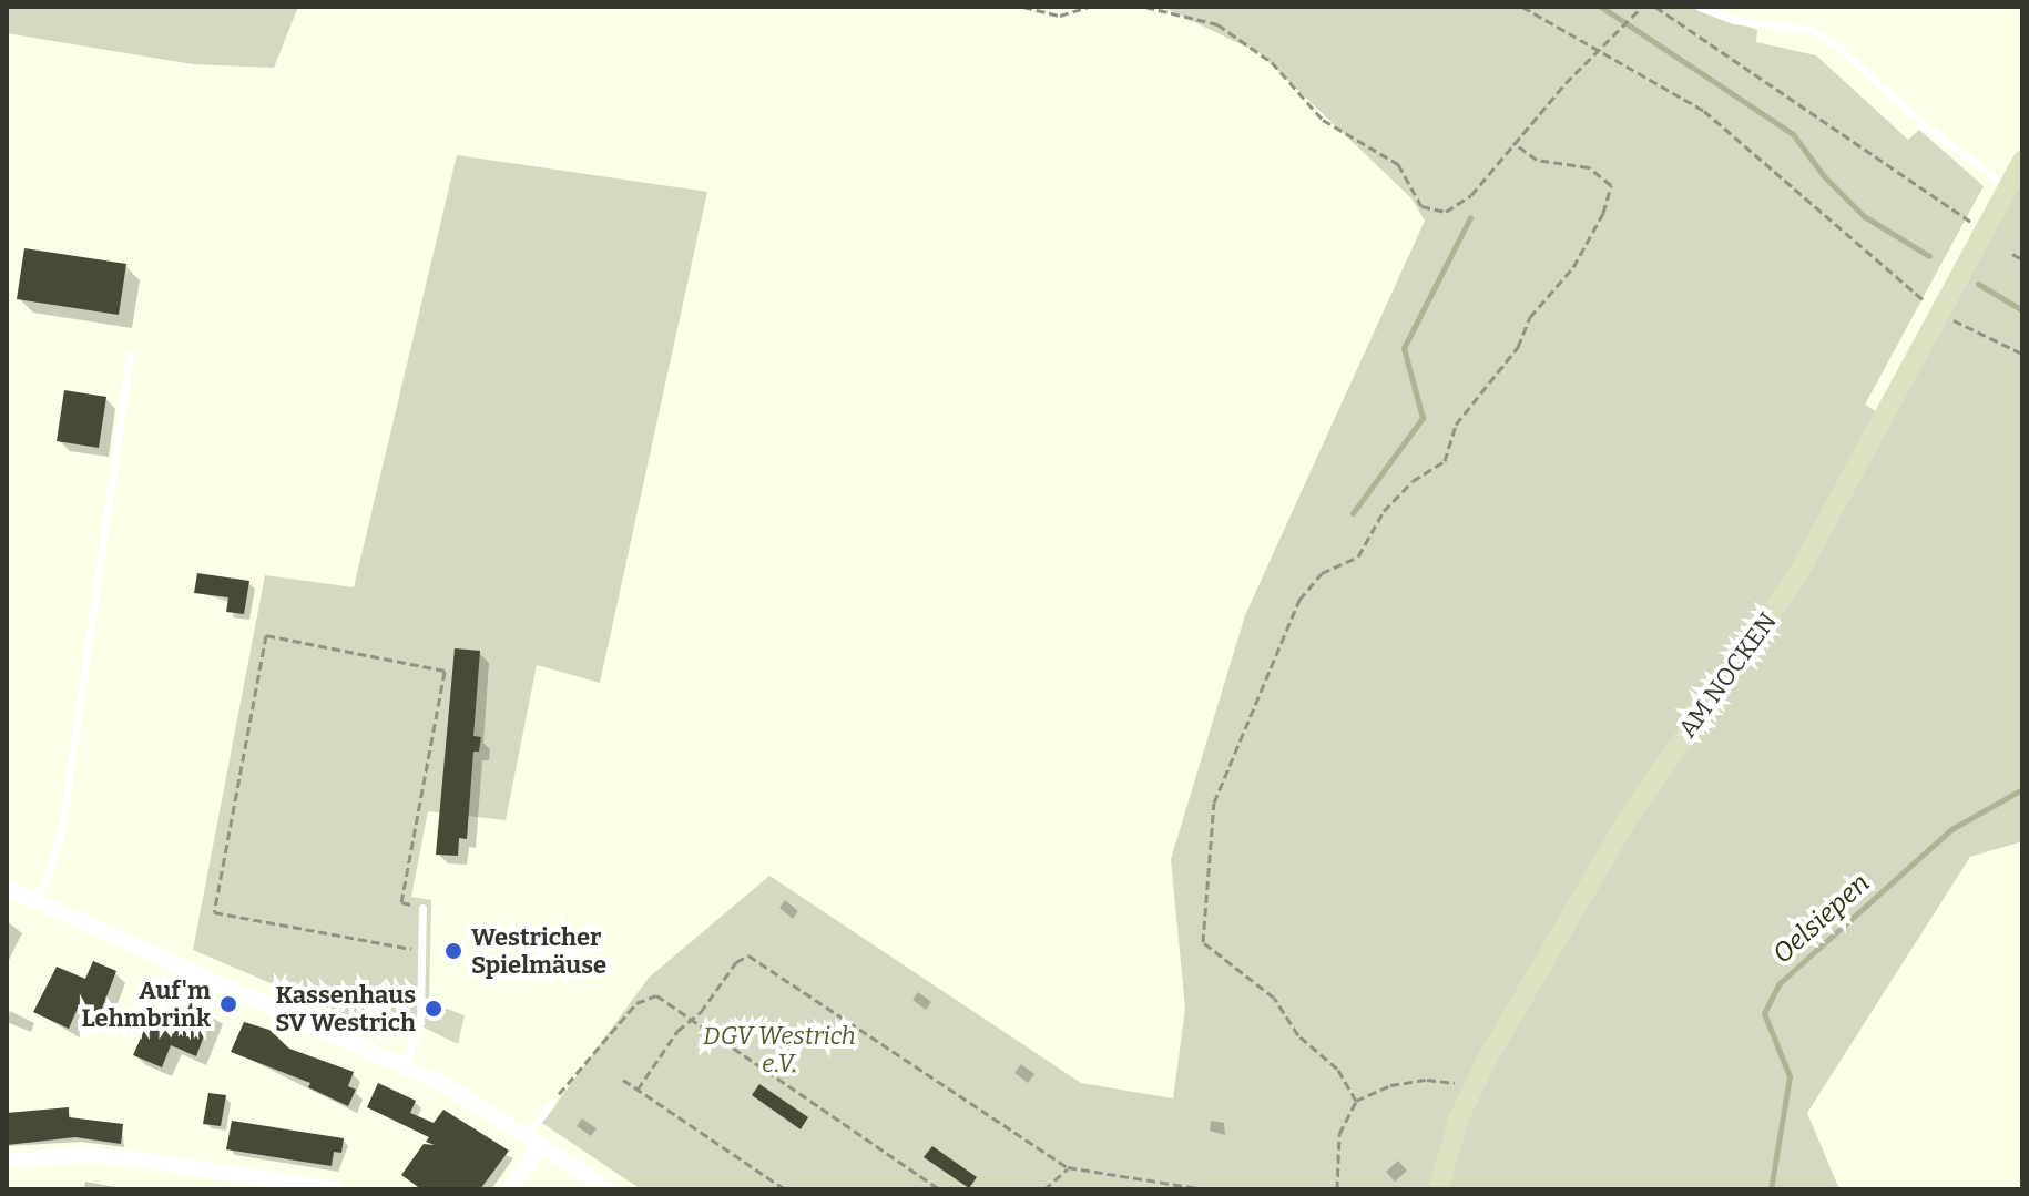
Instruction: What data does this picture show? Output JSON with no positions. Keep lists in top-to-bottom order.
{
  "streets": {
    "street": ["AM NOCKEN"]
  },
  "water": ["Oelsiepen"],
  "parks": ["DGV Westrich e.V."],
  "places": ["Westricher Spielmäuse", "Auf'm Lehmbrink", "Kassenhaus SV Westrich"]
}
